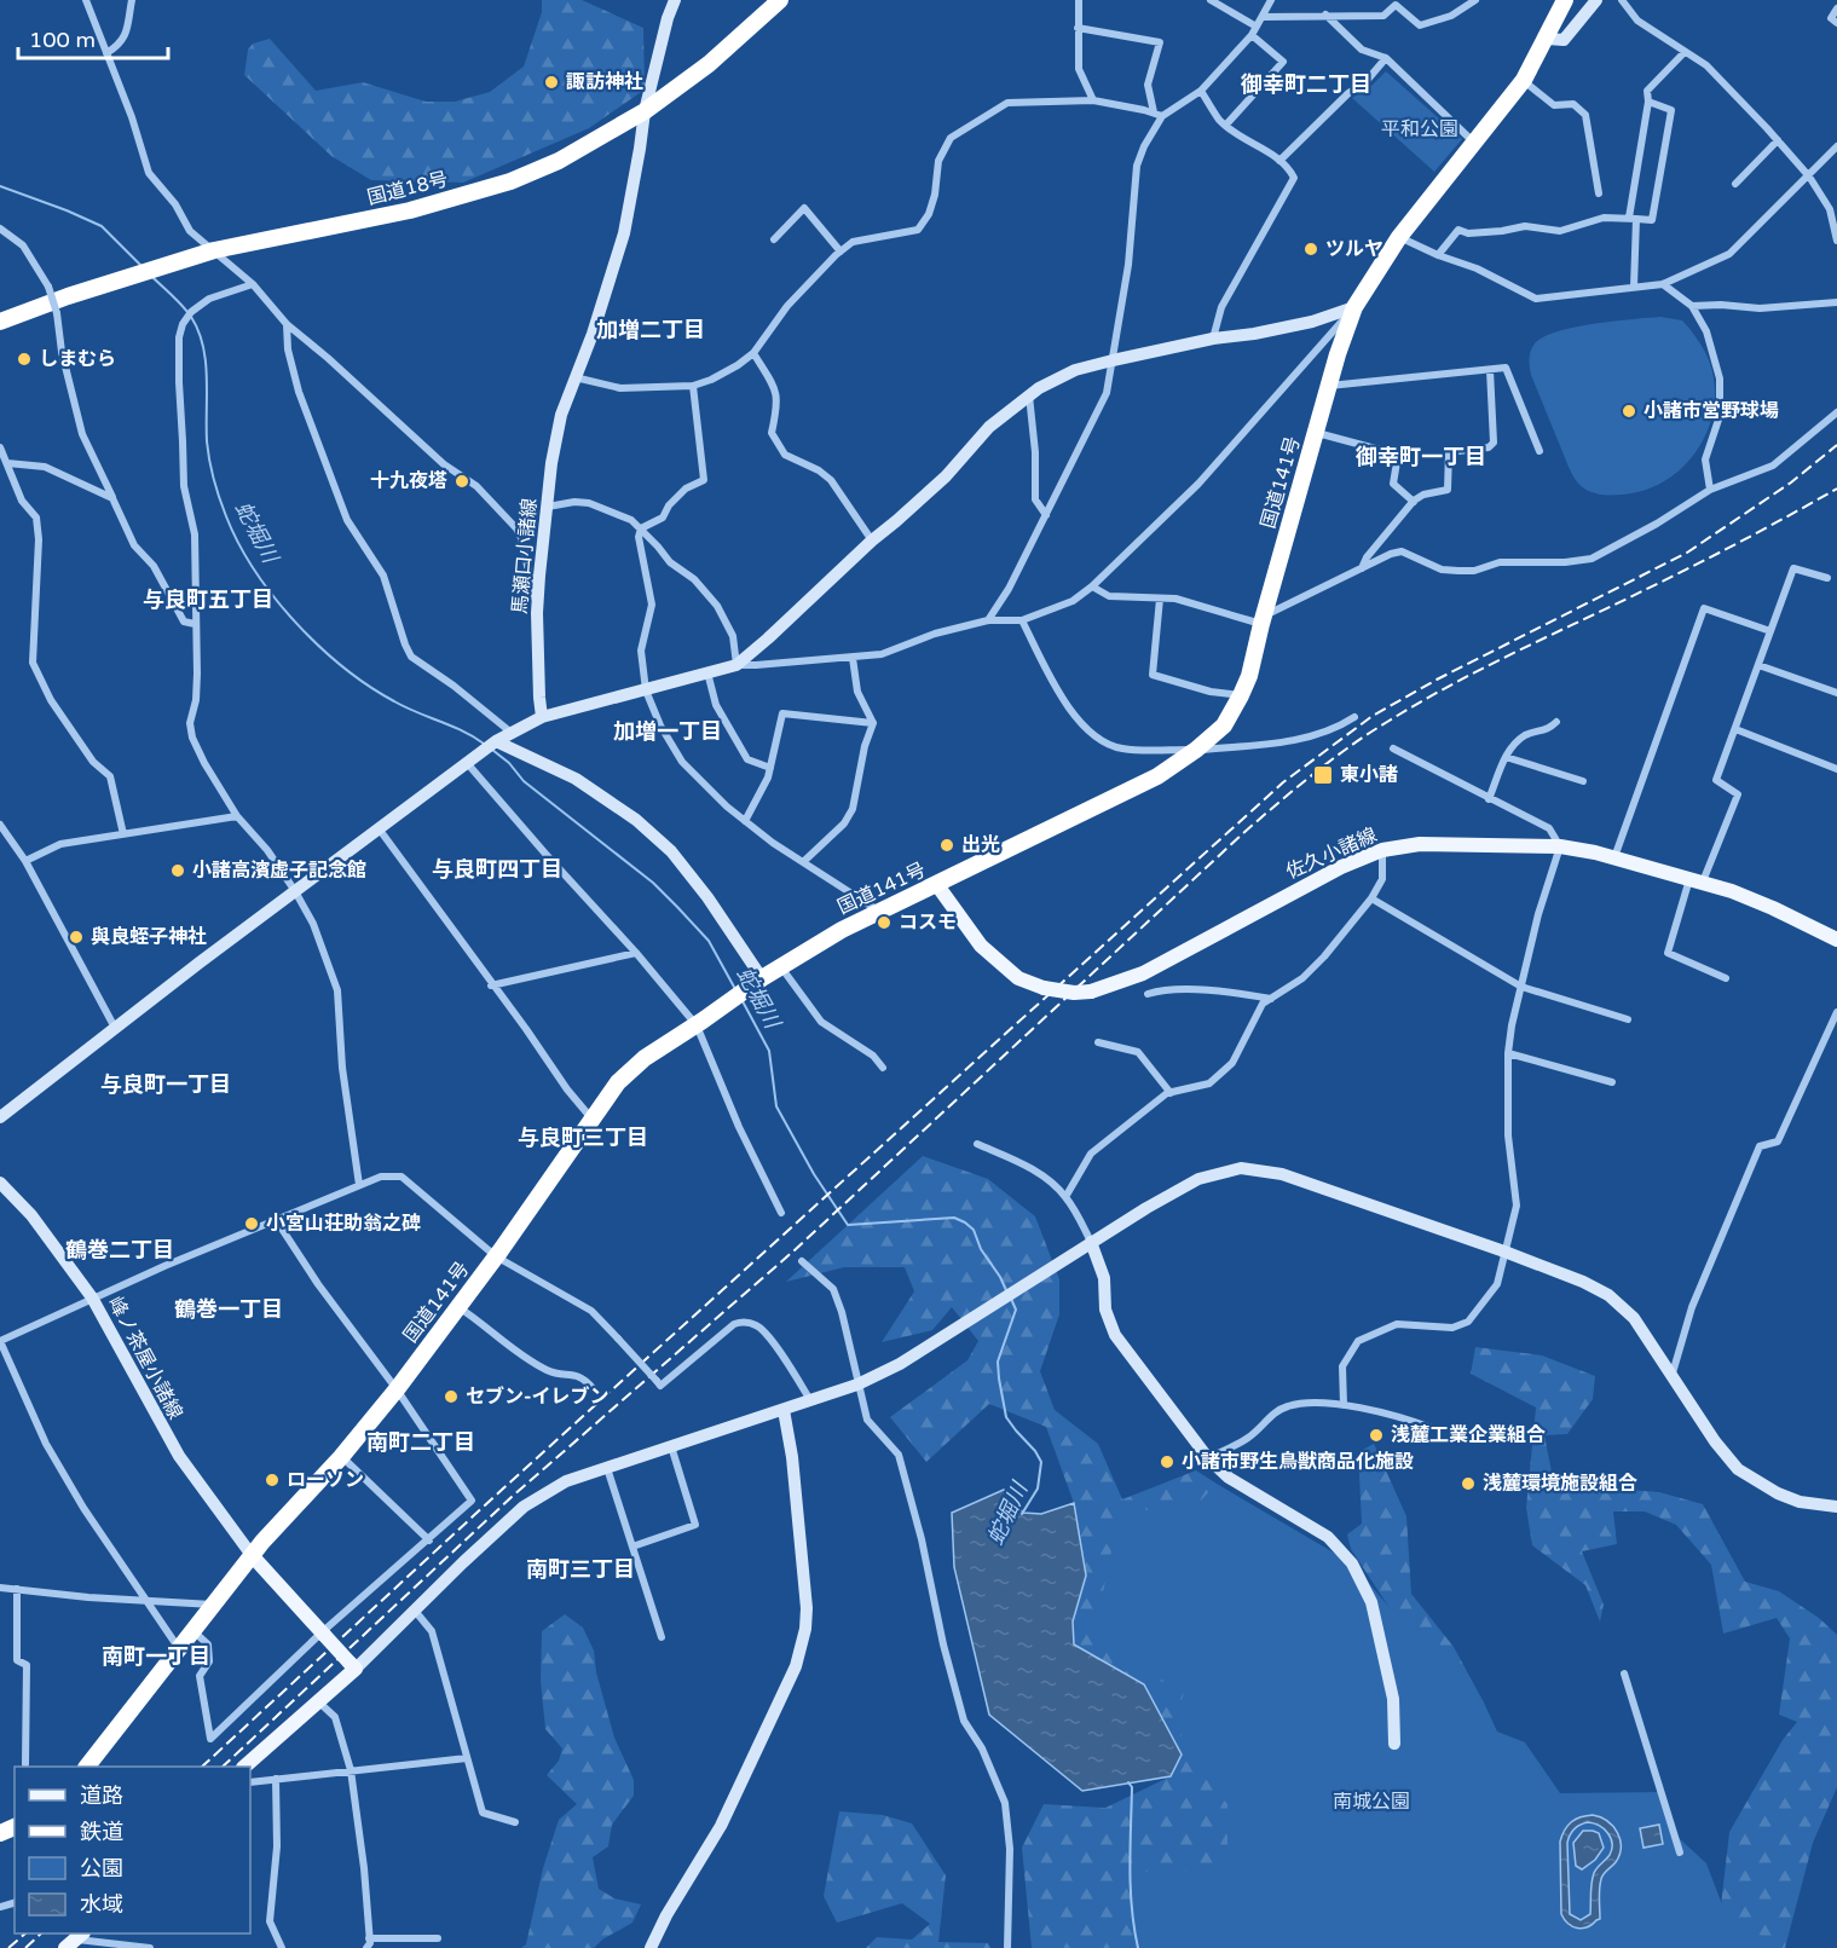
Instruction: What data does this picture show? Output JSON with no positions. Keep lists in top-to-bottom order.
{
  "streets": {
    "highway": ["国道18号", "国道141号"],
    "main road": ["佐久小諸線"],
    "street": ["馬瀬口小諸線", "峰ノ茶屋小諸線"]
  },
  "crossings": [
    ["国道18号", "馬瀬口小諸線"],
    ["国道141号", "佐久小諸線"],
    ["国道141号", "峰ノ茶屋小諸線"]
  ],
  "districts": [
    "御幸町二丁目",
    "加増二丁目",
    "御幸町一丁目",
    "与良町五丁目",
    "加増一丁目",
    "与良町四丁目",
    "与良町一丁目",
    "与良町三丁目",
    "鶴巻二丁目",
    "鶴巻一丁目",
    "南町二丁目",
    "南町三丁目",
    "南町一丁目"
  ],
  "water": ["蛇堀川"],
  "parks": ["平和公園", "南城公園"],
  "places": {
    "other": [
      "諏訪神社",
      "ツルヤ",
      "しまむら",
      "小諸市営野球場",
      "十九夜塔",
      "出光",
      "小諸高濱虚子記念館",
      "コスモ",
      "與良蛭子神社",
      "小宮山荘助翁之碑",
      "セブン-イレブン",
      "浅麓工業企業組合",
      "小諸市野生鳥獣商品化施設",
      "ローソン",
      "浅麓環境施設組合"
    ],
    "transit": ["東小諸"]
  },
  "legend": [
    "道路",
    "鉄道",
    "公園",
    "水域"
  ],
  "scale_bar": "100 m"
}
